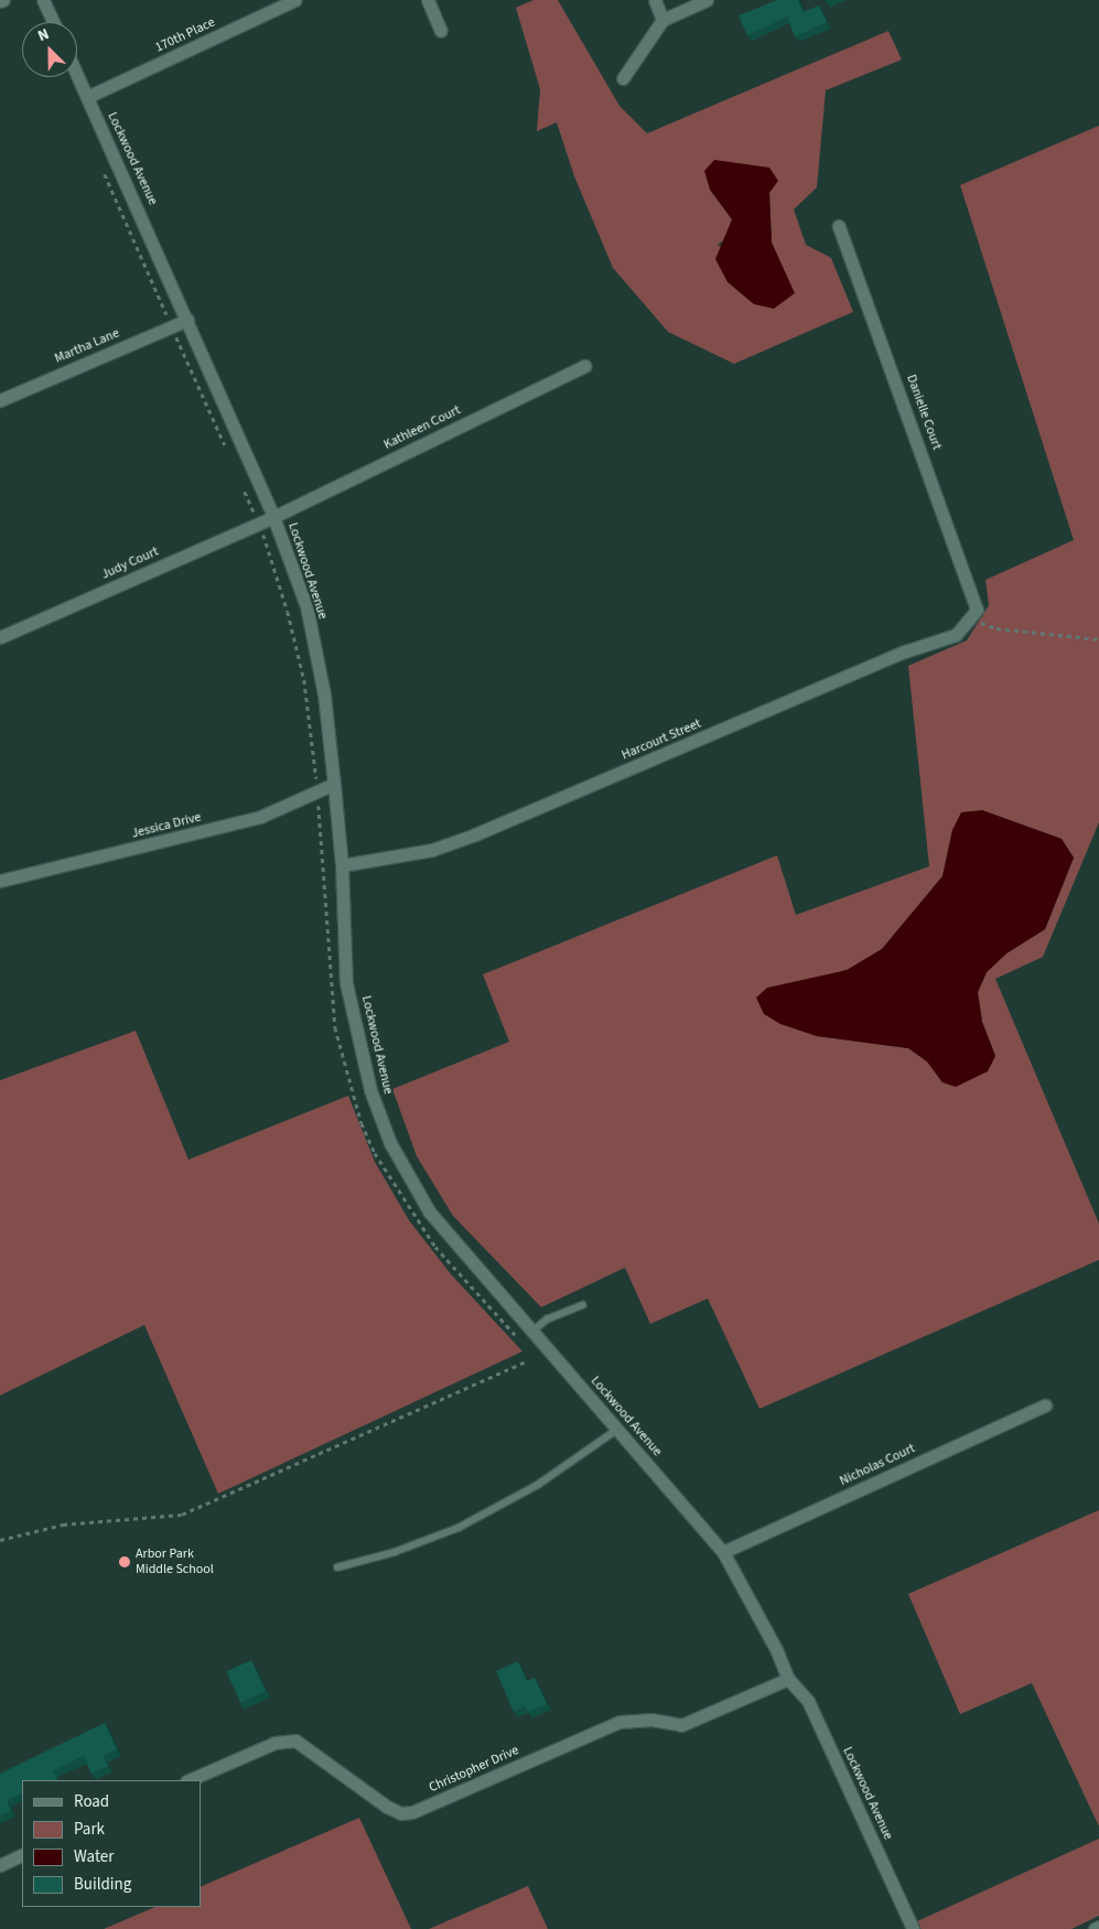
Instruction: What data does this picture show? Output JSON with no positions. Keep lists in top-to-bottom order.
{
  "streets": {
    "street": [
      "170th Place",
      "Lockwood Avenue",
      "Martha Lane",
      "Danielle Court",
      "Kathleen Court",
      "Judy Court",
      "Harcourt Street",
      "Jessica Drive",
      "Nicholas Court",
      "Christopher Drive"
    ]
  },
  "crossings": [
    ["170th Place", "Lockwood Avenue"],
    ["Lockwood Avenue", "Martha Lane"],
    ["Lockwood Avenue", "Kathleen Court"],
    ["Lockwood Avenue", "Judy Court"],
    ["Lockwood Avenue", "Harcourt Street"],
    ["Lockwood Avenue", "Jessica Drive"],
    ["Lockwood Avenue", "Nicholas Court"],
    ["Lockwood Avenue", "Christopher Drive"],
    ["Danielle Court", "Harcourt Street"],
    ["Kathleen Court", "Judy Court"]
  ],
  "places": ["Arbor Park Middle School"],
  "legend": [
    "Road",
    "Park",
    "Water",
    "Building"
  ],
  "north": "top left"
}
